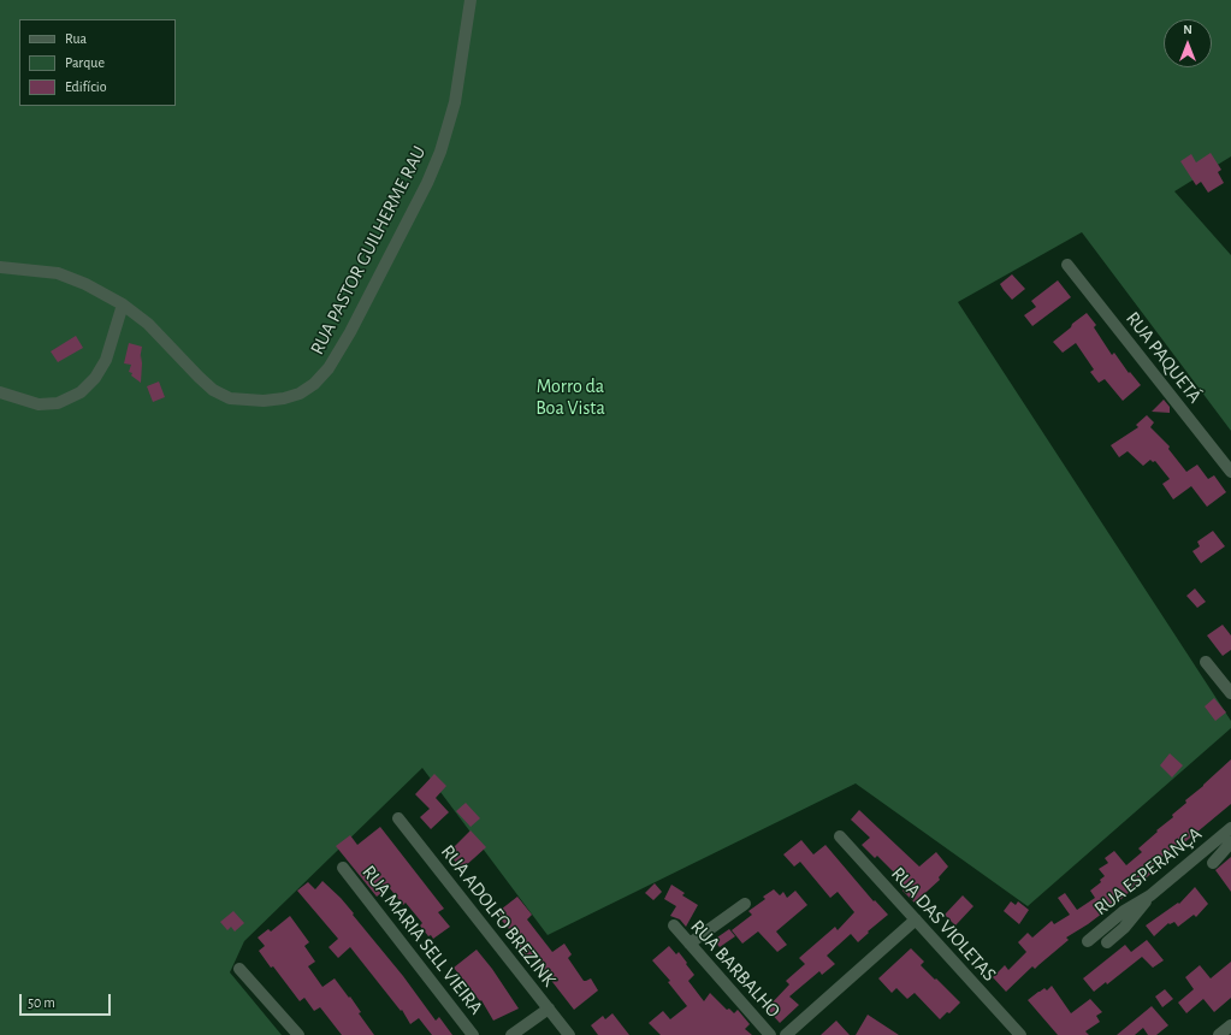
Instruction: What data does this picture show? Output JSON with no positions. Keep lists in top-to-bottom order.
{
  "streets": {
    "street": [
      "RUA PASTOR GUILHERME RAU",
      "RUA PAQUETÁ",
      "RUA ESPERANÇA",
      "RUA ADOLFO BREZINK",
      "RUA DAS VIOLETAS",
      "RUA MARIA SELL VIEIRA",
      "RUA BARBALHO"
    ]
  },
  "parks": ["Morro da Boa Vista"],
  "legend": ["Rua", "Parque", "Edifício"],
  "scale_bar": "50 m",
  "north": "top"
}
